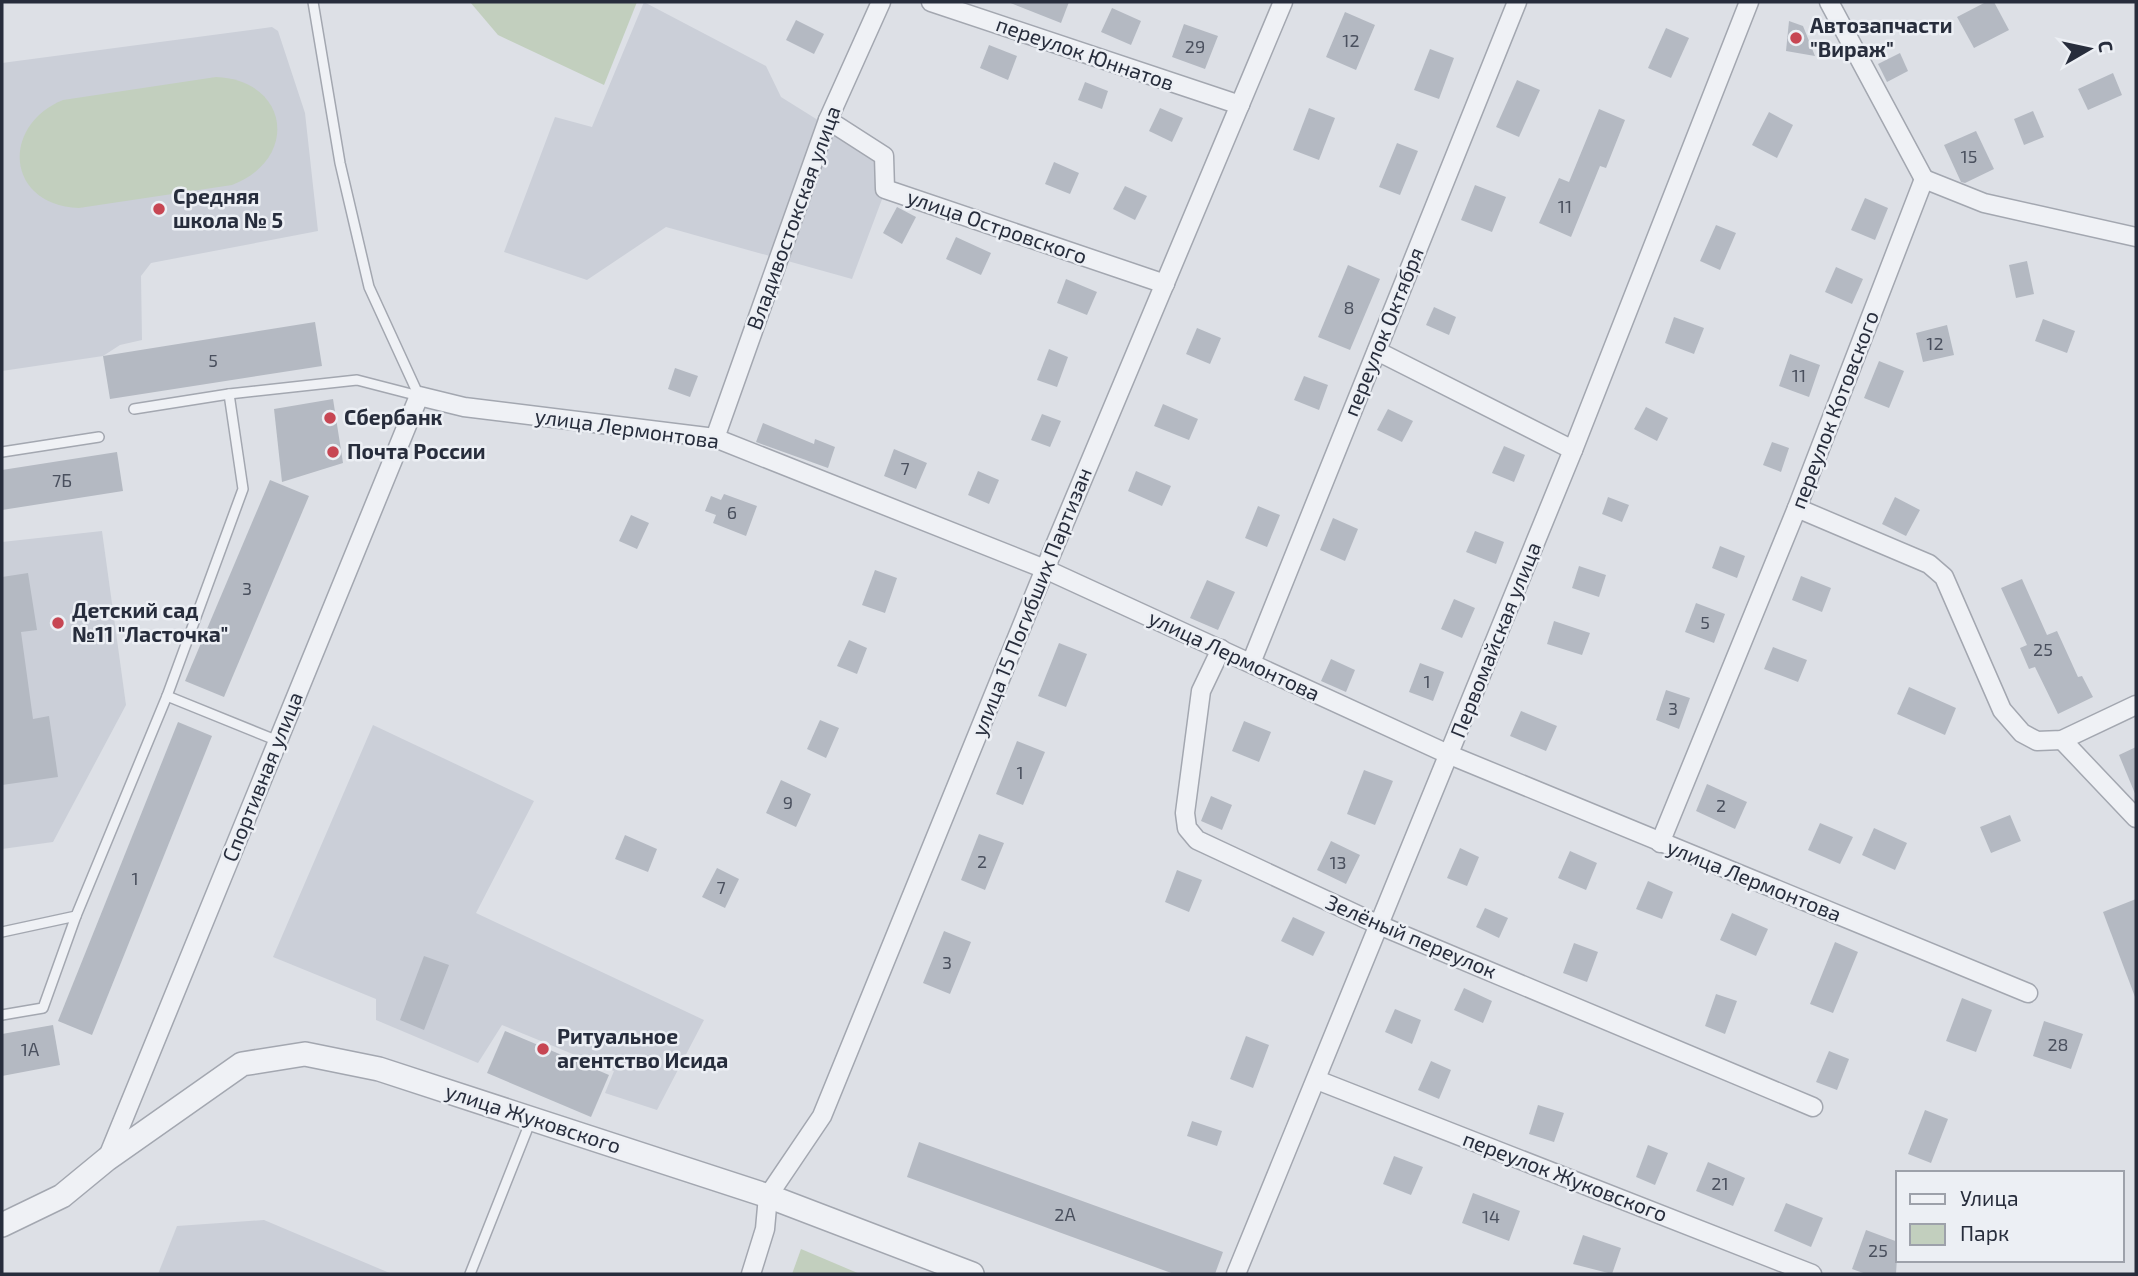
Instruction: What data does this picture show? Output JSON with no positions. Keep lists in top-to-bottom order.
{
  "streets": {
    "street": [
      "переулок Юннатов",
      "Владивостокская улица",
      "улица Островского",
      "переулок Октября",
      "переулок Котовского",
      "улица Лермонтова",
      "улица 15 Погибших Партизан",
      "Первомайская улица",
      "Спортивная улица",
      "Зелёный переулок",
      "улица Жуковского",
      "переулок Жуковского"
    ]
  },
  "crossings": [
    ["переулок Юннатов", "улица 15 Погибших Партизан"],
    ["Владивостокская улица", "улица Островского"],
    ["Владивостокская улица", "улица Лермонтова"],
    ["улица Островского", "улица 15 Погибших Партизан"],
    ["переулок Октября", "улица Лермонтова"],
    ["переулок Котовского", "улица Лермонтова"],
    ["улица Лермонтова", "улица 15 Погибших Партизан"],
    ["улица Лермонтова", "Первомайская улица"],
    ["улица Лермонтова", "Спортивная улица"],
    ["улица Лермонтова", "Зелёный переулок"],
    ["улица 15 Погибших Партизан", "улица Жуковского"],
    ["Первомайская улица", "Зелёный переулок"],
    ["Первомайская улица", "переулок Жуковского"],
    ["Спортивная улица", "улица Жуковского"]
  ],
  "places": [
    "Автозапчасти \"Вираж\"",
    "Средняя школа № 5",
    "Сбербанк",
    "Почта России",
    "Детский сад №11 \"Ласточка\"",
    "Ритуальное агентство Исида"
  ],
  "house_numbers": [
    "12",
    "29",
    "15",
    "11",
    "8",
    "12",
    "5",
    "11",
    "7",
    "7Б",
    "6",
    "3",
    "5",
    "25",
    "1",
    "3",
    "1",
    "9",
    "2",
    "2",
    "13",
    "1",
    "7",
    "3",
    "28",
    "1А",
    "21",
    "2А",
    "14",
    "25"
  ],
  "legend": ["Улица", "Парк"],
  "north": "right"
}
